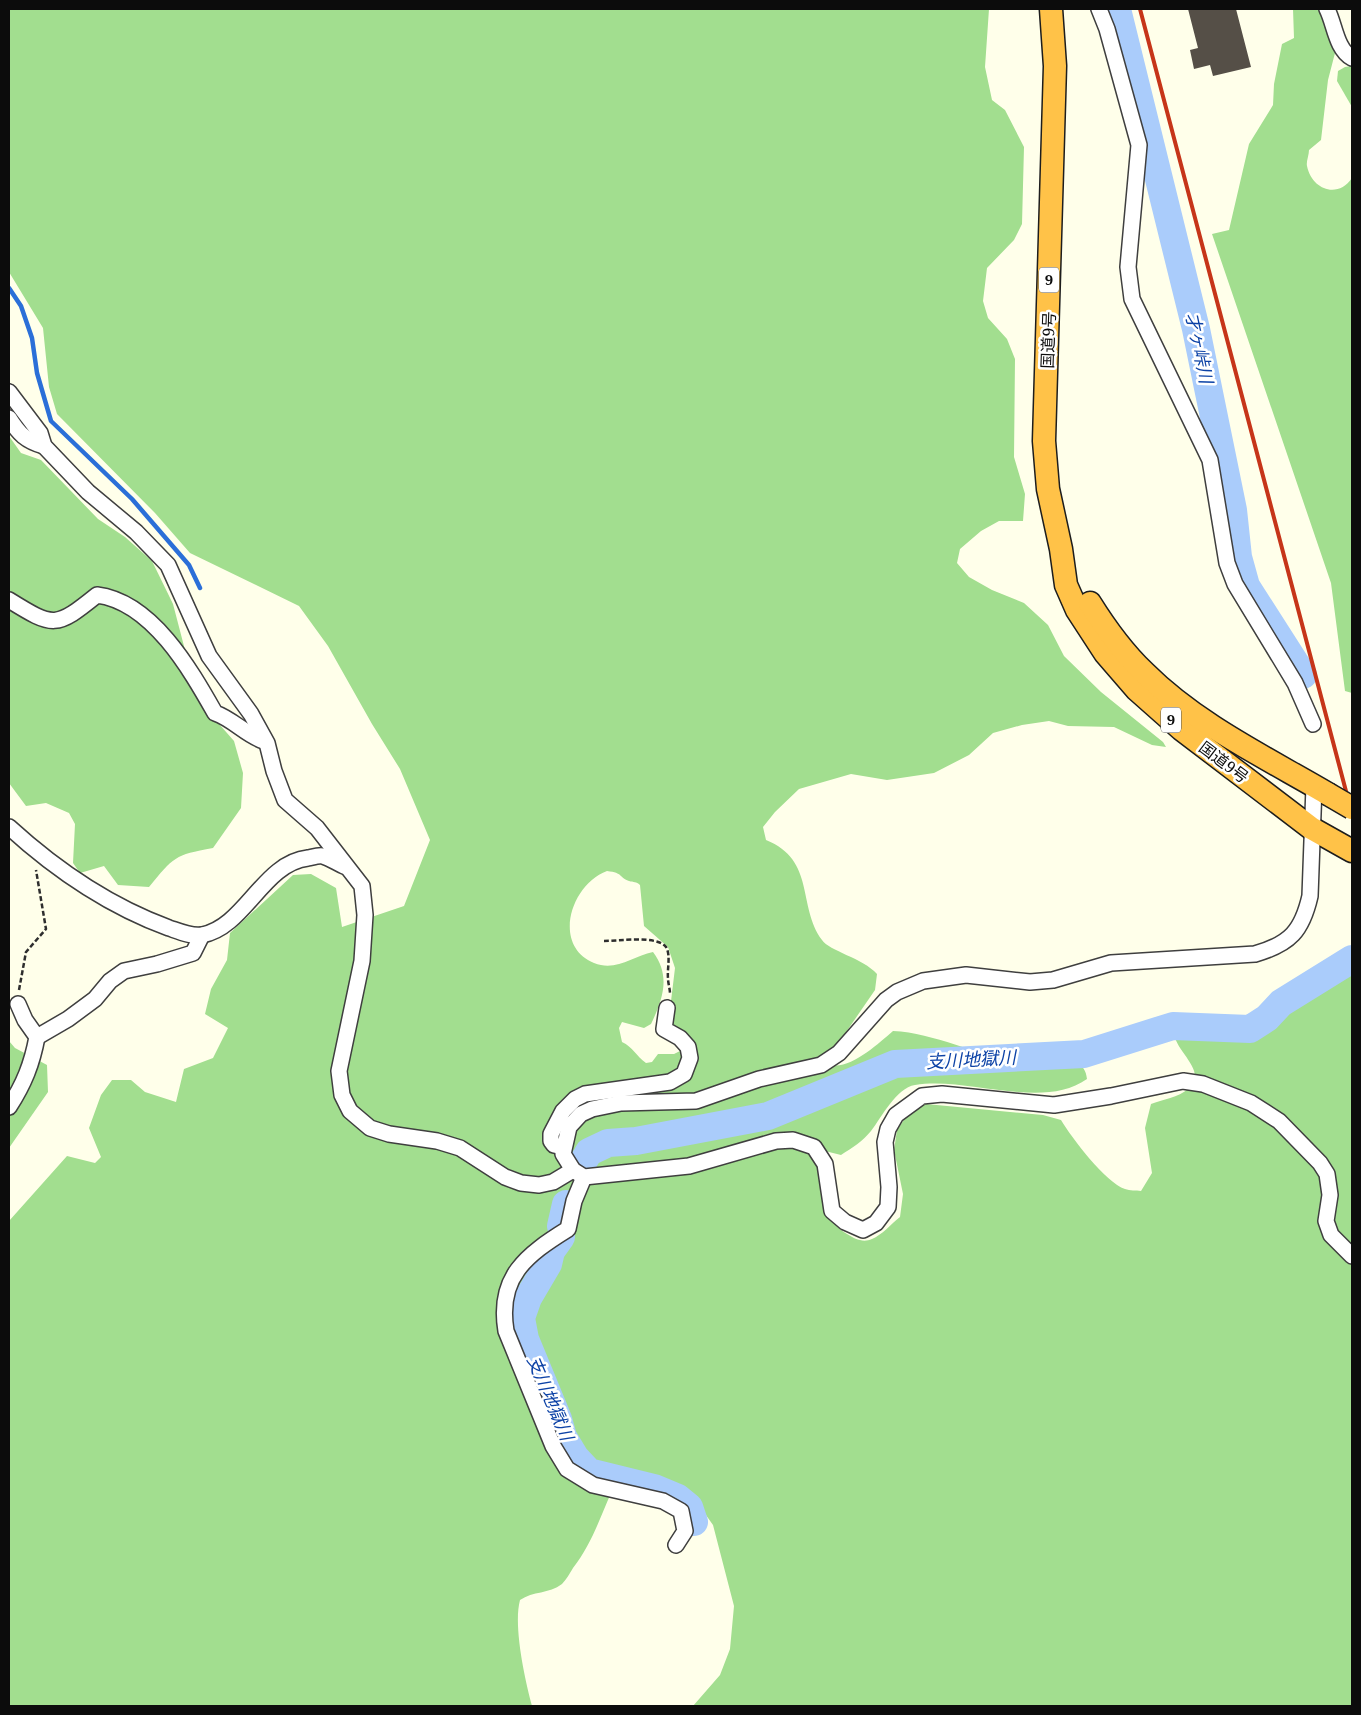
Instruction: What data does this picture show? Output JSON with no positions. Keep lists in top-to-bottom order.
{
  "streets": {
    "highway": ["9", "国道9号"]
  },
  "water": ["才ヶ峠川", "支川地獄川"]
}
